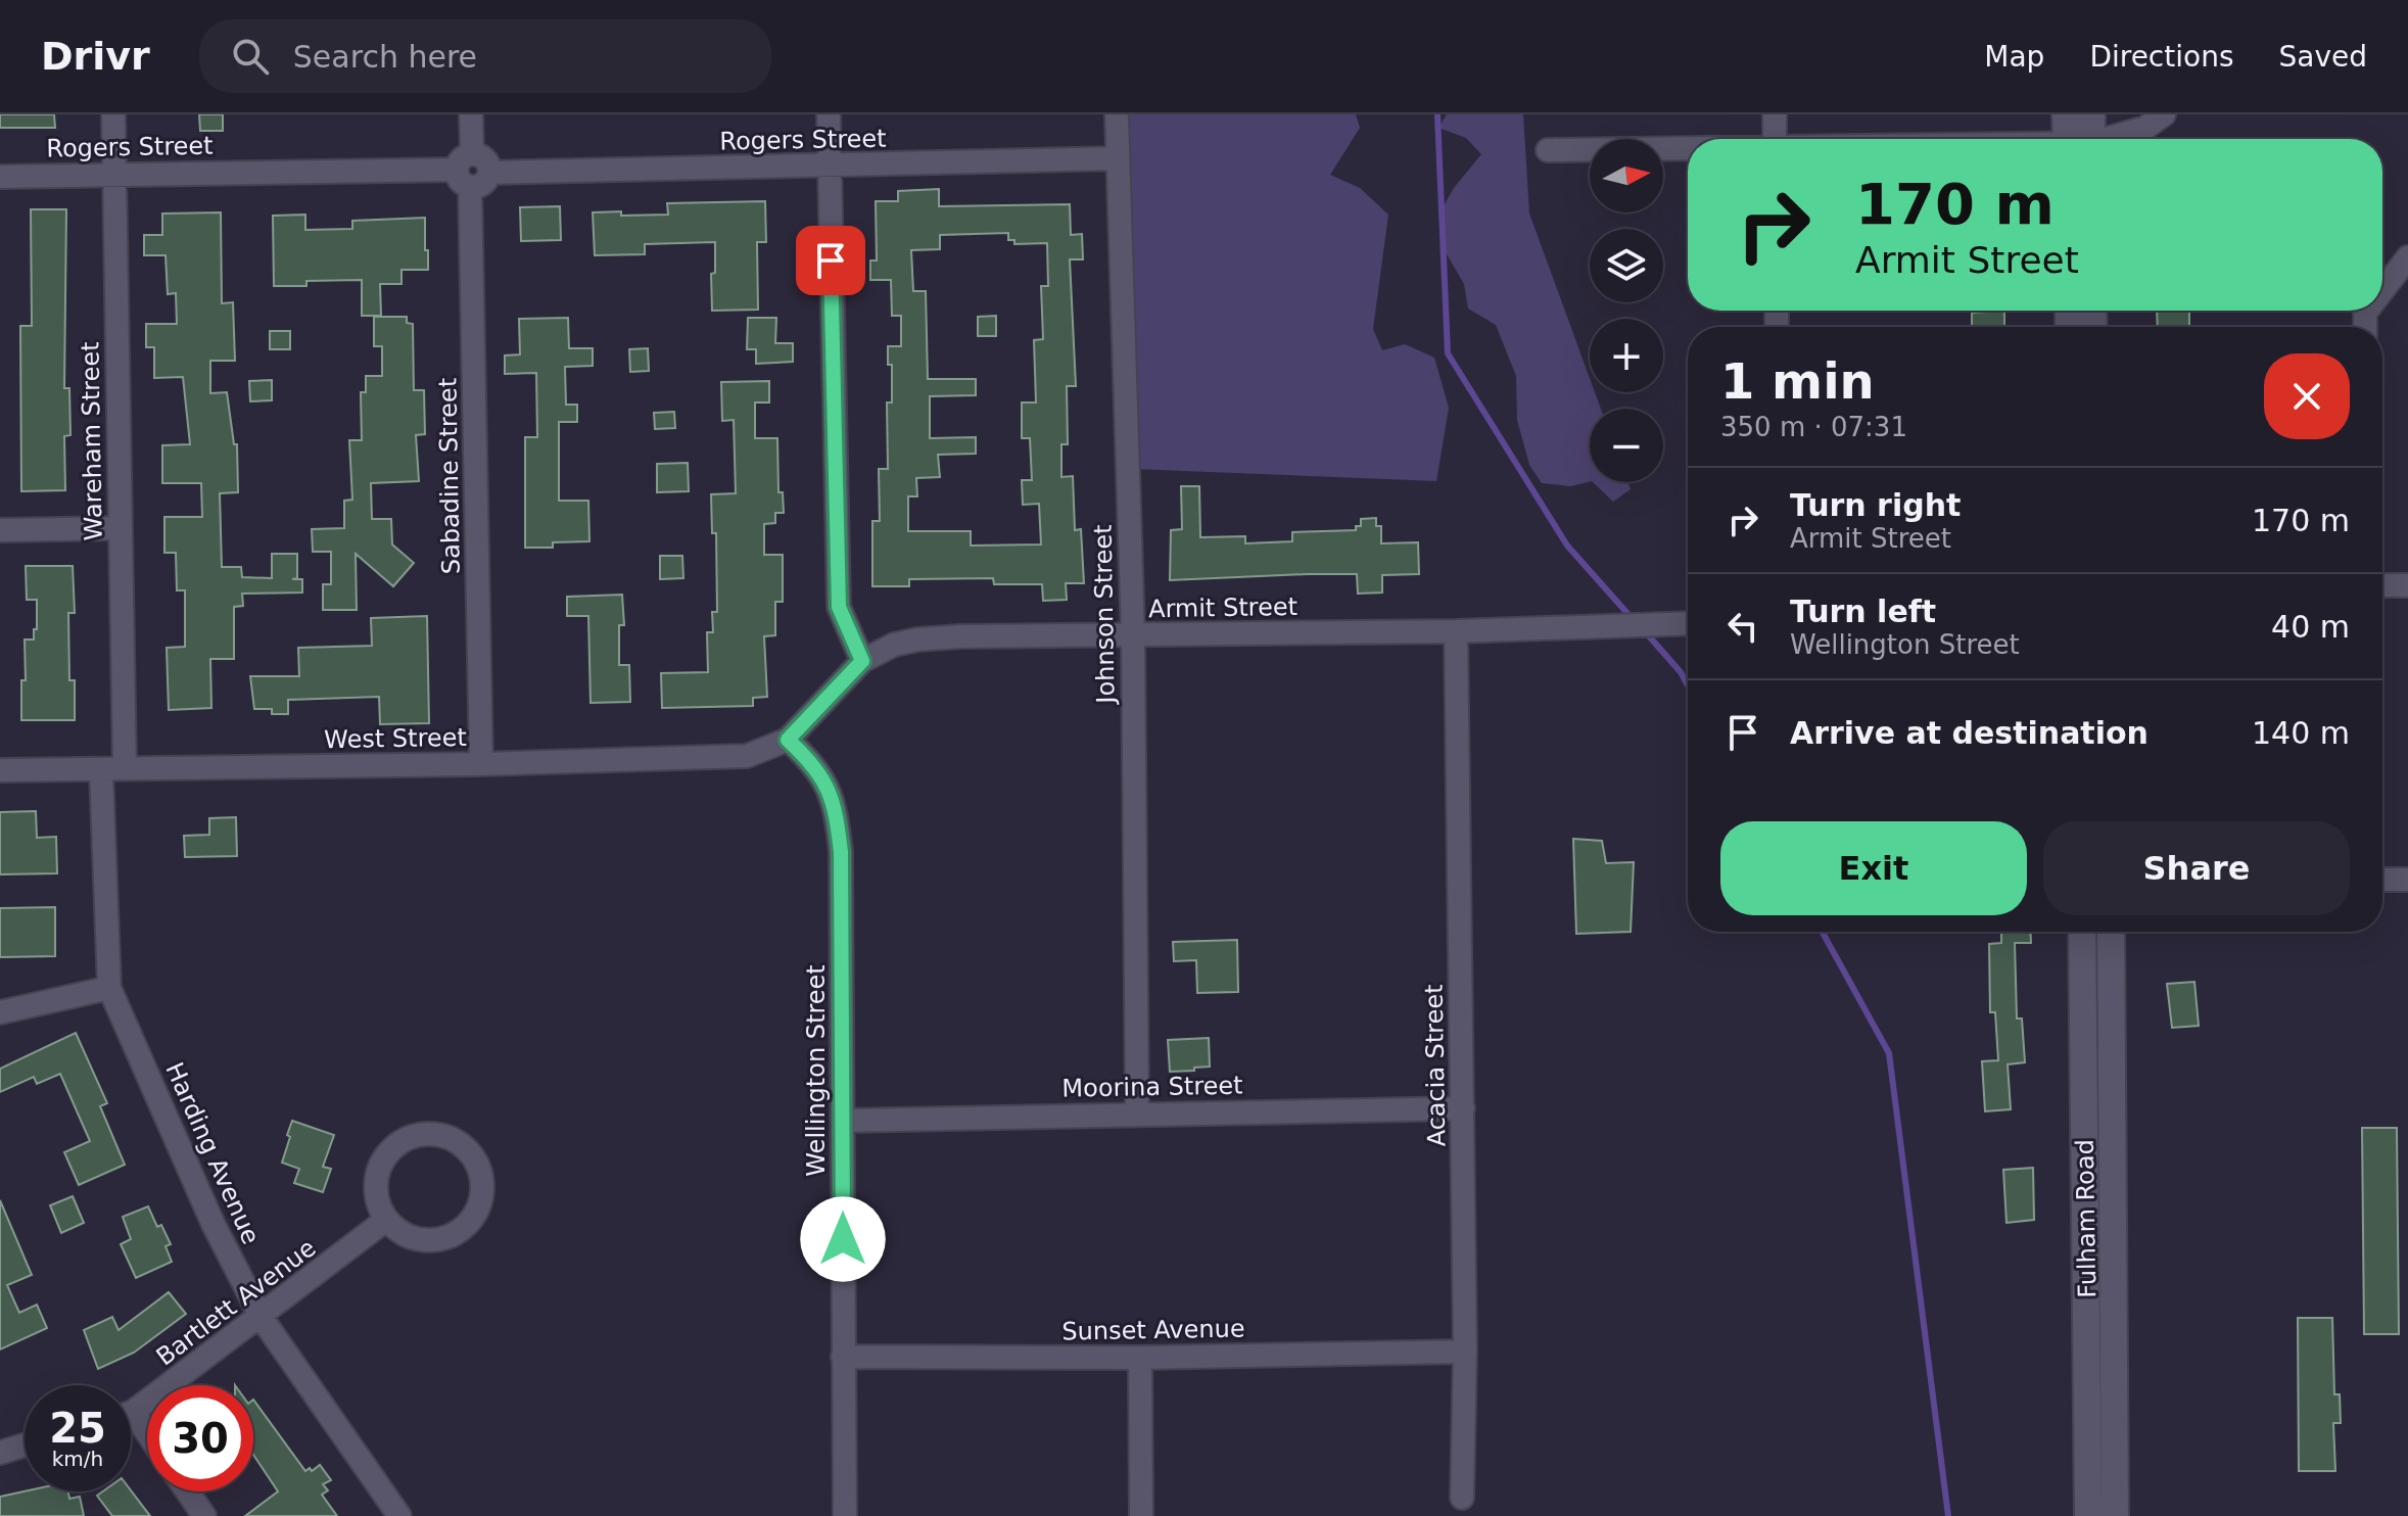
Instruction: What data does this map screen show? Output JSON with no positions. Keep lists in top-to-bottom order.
{
  "streets": {
    "street": [
      "Rogers Street",
      "Wareham Street",
      "Sabadine Street",
      "Armit Street",
      "Johnson Street",
      "West Street",
      "Acacia Street",
      "Wellington Street",
      "Moorina Street",
      "Harding Avenue",
      "Fulham Road",
      "Bartlett Avenue",
      "Sunset Avenue"
    ]
  },
  "crossings": [
    ["Rogers Street", "Wareham Street"],
    ["Rogers Street", "Sabadine Street"],
    ["Rogers Street", "Johnson Street"],
    ["Wareham Street", "West Street"],
    ["Sabadine Street", "West Street"],
    ["Armit Street", "Johnson Street"],
    ["Armit Street", "West Street"],
    ["Armit Street", "Acacia Street"],
    ["Armit Street", "Wellington Street"],
    ["Johnson Street", "Moorina Street"],
    ["West Street", "Wellington Street"],
    ["West Street", "Harding Avenue"],
    ["Acacia Street", "Moorina Street"],
    ["Acacia Street", "Sunset Avenue"],
    ["Wellington Street", "Moorina Street"],
    ["Wellington Street", "Sunset Avenue"],
    ["Harding Avenue", "Bartlett Avenue"]
  ],
  "north": "right",
  "page": {
    "header": "Drivr",
    "search": "Search here",
    "nav": ["Map", "Directions", "Saved"],
    "map_buttons": ["+", "−"],
    "turn": ["170 m", "Armit Street"],
    "heading": ["1 min", "350 m · 07:31"],
    "list": [
      {
        "name": "Turn right",
        "note": "Armit Street",
        "value": "170 m"
      },
      {
        "name": "Turn left",
        "note": "Wellington Street",
        "value": "40 m"
      },
      {
        "name": "Arrive at destination",
        "value": "140 m"
      }
    ],
    "buttons": ["Exit", "Share"],
    "speed": "25 km/h",
    "limit": "30"
  }
}
